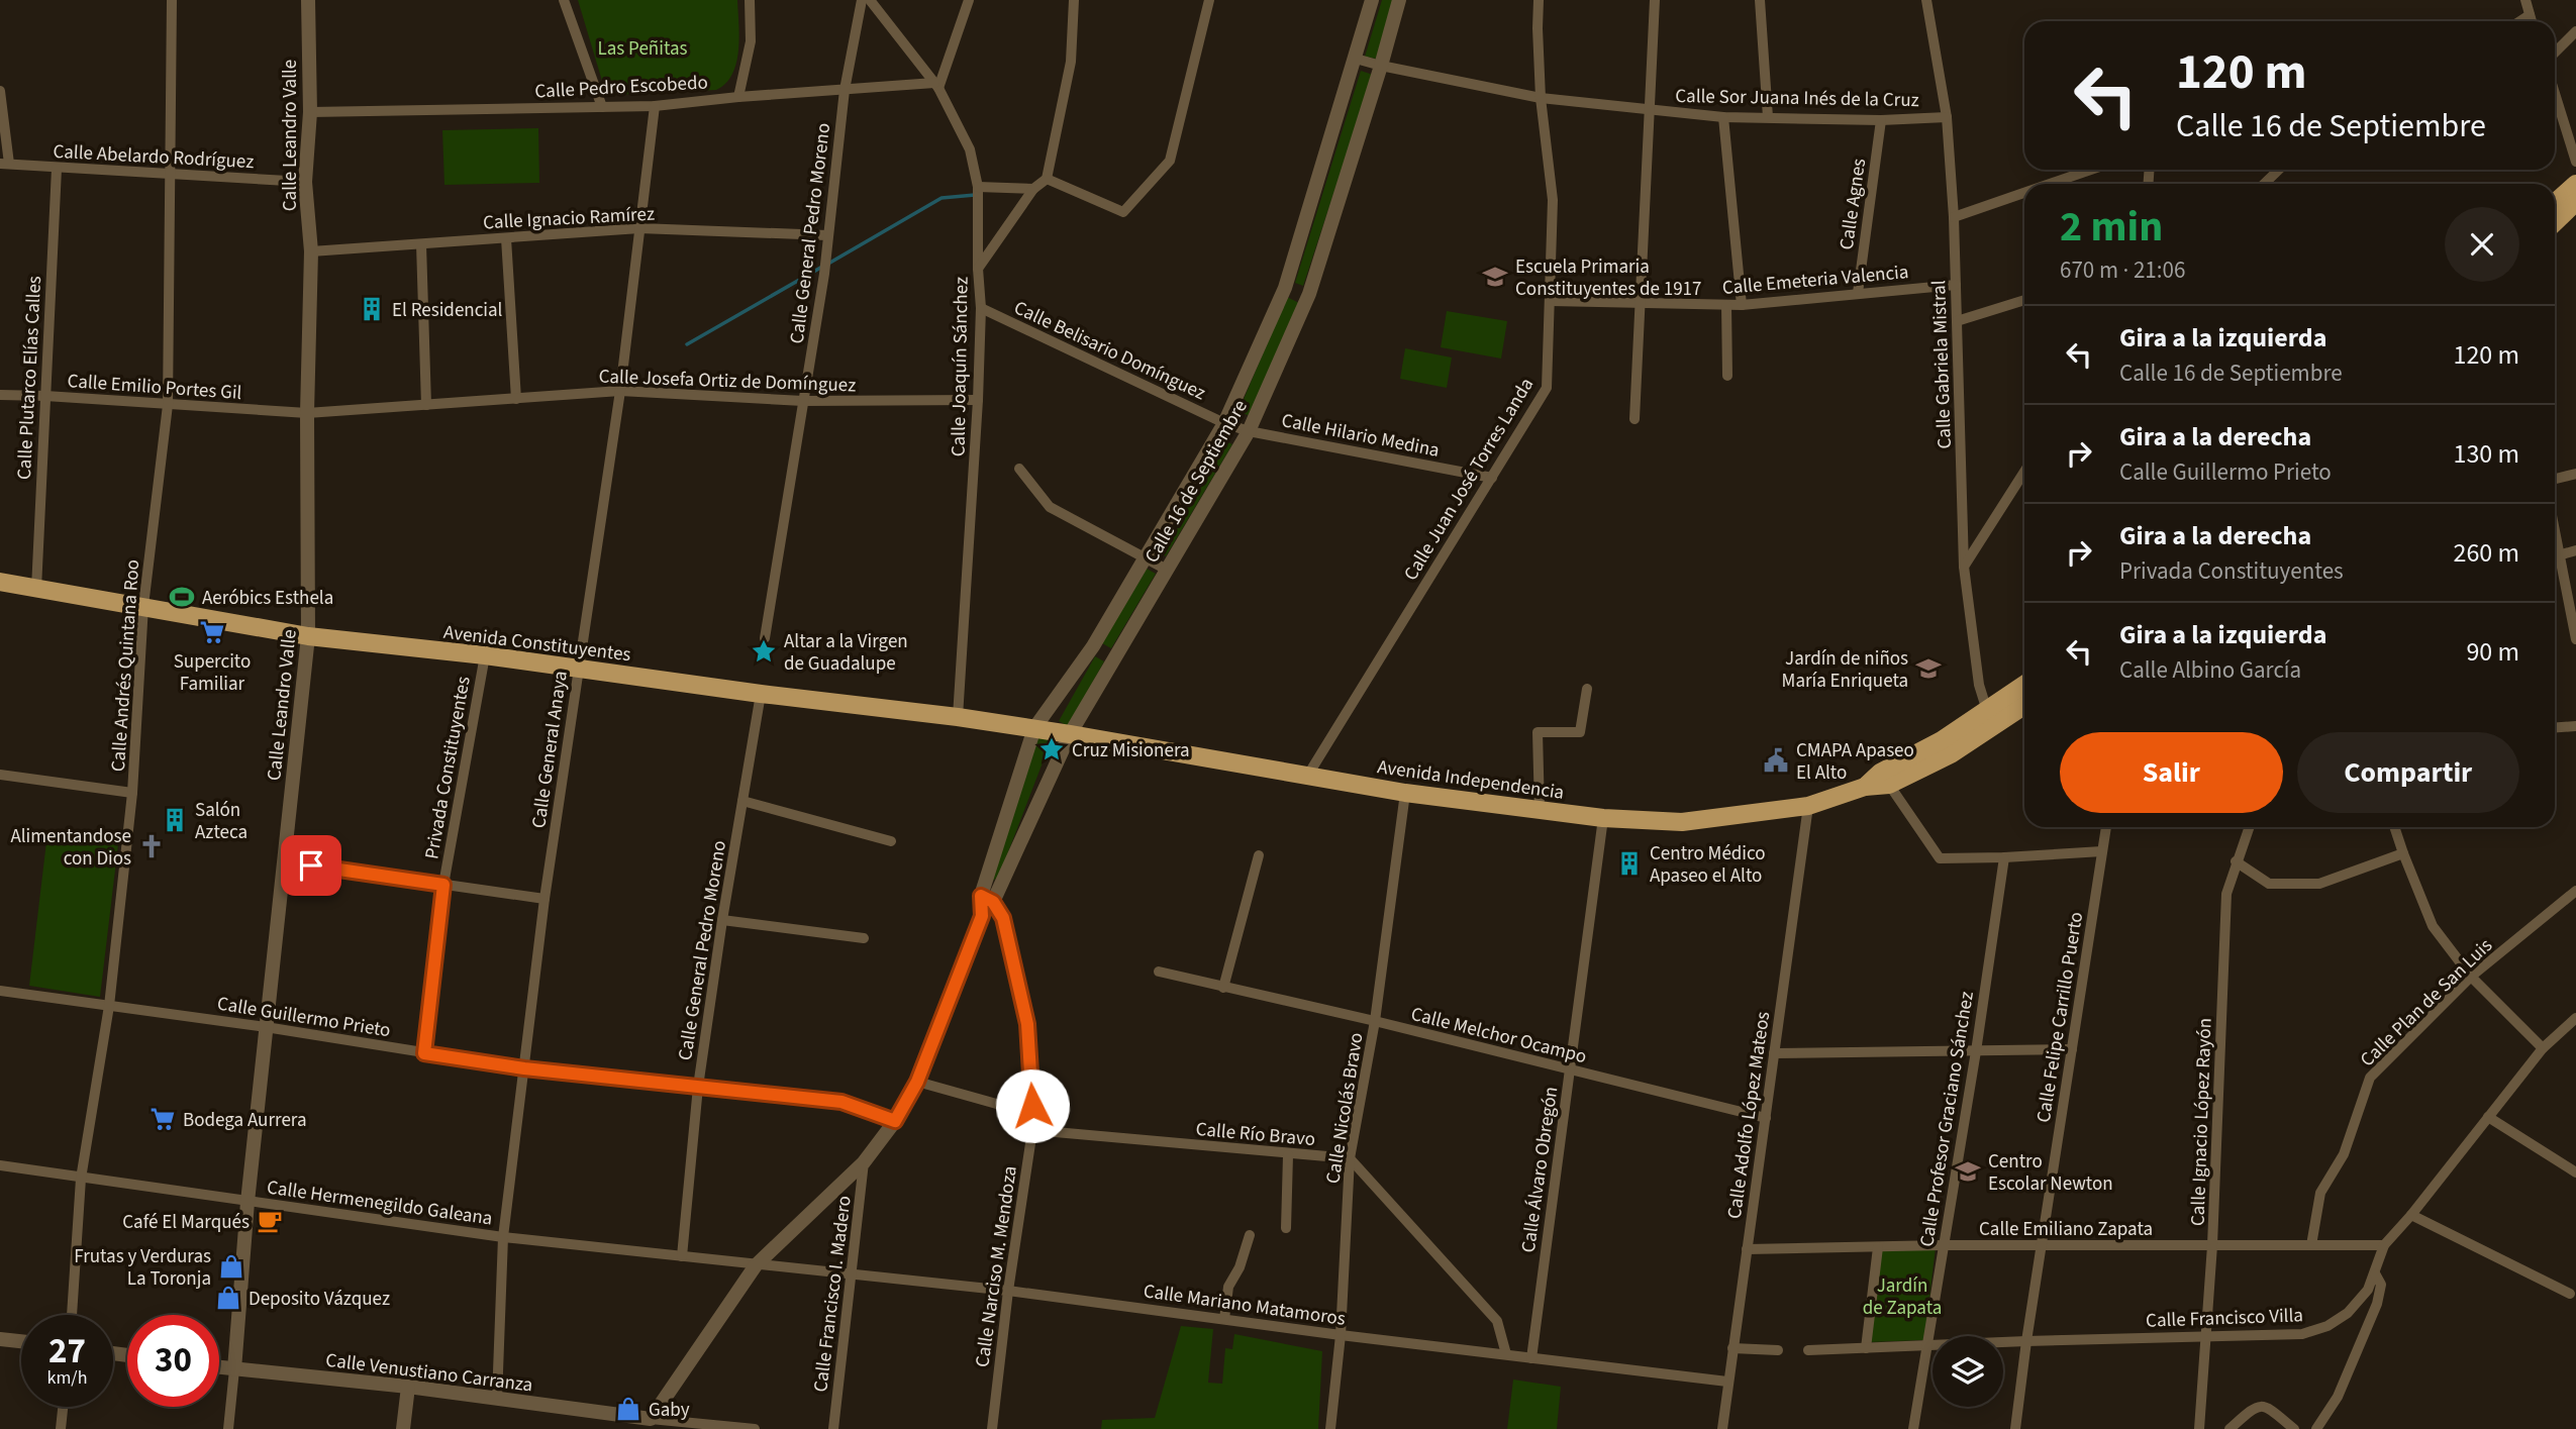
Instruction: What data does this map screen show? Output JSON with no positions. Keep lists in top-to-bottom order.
{
  "streets": {
    "main road": ["Avenida Constituyentes", "Avenida Independencia"],
    "street": [
      "Calle Pedro Escobedo",
      "Calle Sor Juana Inés de la Cruz",
      "Calle Leandro Valle",
      "Calle Abelardo Rodríguez",
      "Calle Agnes",
      "Calle Ignacio Ramírez",
      "Calle General Pedro Moreno",
      "Calle Emeteria Valencia",
      "Calle Belisario Domínguez",
      "Calle Gabriela Mistral",
      "Calle Joaquín Sánchez",
      "Calle Plutarco Elías Calles",
      "Calle Josefa Ortiz de Domínguez",
      "Calle Emilio Portes Gil",
      "Calle Hilario Medina",
      "Calle Juan José Torres Landa",
      "Calle 16 de Septiembre",
      "Calle Andrés Quintana Roo",
      "Calle General Anaya",
      "Privada Constituyentes",
      "Calle Plan de San Luis",
      "Calle Guillermo Prieto",
      "Calle Felipe Carrillo Puerto",
      "Calle Melchor Ocampo",
      "Calle Nicolás Bravo",
      "Calle Adolfo López Mateos",
      "Calle Profesor Graciano Sánchez",
      "Calle Ignacio López Rayón",
      "Calle Río Bravo",
      "Calle Álvaro Obregón",
      "Calle Hermenegildo Galeana",
      "Calle Emiliano Zapata",
      "Calle Narciso M. Mendoza",
      "Calle Francisco I. Madero",
      "Calle Mariano Matamoros",
      "Calle Francisco Villa",
      "Calle Venustiano Carranza"
    ]
  },
  "crossings": [
    ["Calle Pedro Escobedo", "Calle Leandro Valle"],
    ["Calle Pedro Escobedo", "Calle General Pedro Moreno"],
    ["Calle Pedro Escobedo", "Calle General Anaya"],
    ["Calle Sor Juana Inés de la Cruz", "Calle Agnes"],
    ["Calle Sor Juana Inés de la Cruz", "Calle Gabriela Mistral"],
    ["Calle Sor Juana Inés de la Cruz", "Calle Juan José Torres Landa"],
    ["Calle Sor Juana Inés de la Cruz", "Calle 16 de Septiembre"],
    ["Calle Leandro Valle", "Calle Abelardo Rodríguez"],
    ["Calle Leandro Valle", "Calle Ignacio Ramírez"],
    ["Calle Leandro Valle", "Calle Josefa Ortiz de Domínguez"],
    ["Calle Leandro Valle", "Calle Emilio Portes Gil"],
    ["Calle Leandro Valle", "Avenida Constituyentes"],
    ["Calle Leandro Valle", "Calle Guillermo Prieto"],
    ["Calle Leandro Valle", "Calle Hermenegildo Galeana"],
    ["Calle Leandro Valle", "Calle Venustiano Carranza"],
    ["Calle Abelardo Rodríguez", "Calle Plutarco Elías Calles"],
    ["Calle Abelardo Rodríguez", "Calle Andrés Quintana Roo"],
    ["Calle Agnes", "Calle Emeteria Valencia"],
    ["Calle Ignacio Ramírez", "Calle General Pedro Moreno"],
    ["Calle Ignacio Ramírez", "Calle General Anaya"],
    ["Calle General Pedro Moreno", "Calle Josefa Ortiz de Domínguez"],
    ["Calle General Pedro Moreno", "Avenida Constituyentes"],
    ["Calle General Pedro Moreno", "Calle Guillermo Prieto"],
    ["Calle General Pedro Moreno", "Calle Hermenegildo Galeana"],
    ["Calle Emeteria Valencia", "Calle Gabriela Mistral"],
    ["Calle Emeteria Valencia", "Calle Juan José Torres Landa"],
    ["Calle Belisario Domínguez", "Calle Joaquín Sánchez"],
    ["Calle Belisario Domínguez", "Calle Hilario Medina"],
    ["Calle Belisario Domínguez", "Calle 16 de Septiembre"],
    ["Calle Gabriela Mistral", "Avenida Independencia"],
    ["Calle Joaquín Sánchez", "Calle Josefa Ortiz de Domínguez"],
    ["Calle Joaquín Sánchez", "Avenida Constituyentes"],
    ["Calle Plutarco Elías Calles", "Calle Emilio Portes Gil"],
    ["Calle Plutarco Elías Calles", "Avenida Constituyentes"],
    ["Calle Josefa Ortiz de Domínguez", "Calle Emilio Portes Gil"],
    ["Calle Josefa Ortiz de Domínguez", "Calle General Anaya"],
    ["Calle Emilio Portes Gil", "Calle Andrés Quintana Roo"],
    ["Calle Hilario Medina", "Calle Juan José Torres Landa"],
    ["Calle Hilario Medina", "Calle 16 de Septiembre"],
    ["Calle Juan José Torres Landa", "Avenida Independencia"],
    ["Calle 16 de Septiembre", "Avenida Constituyentes"],
    ["Calle 16 de Septiembre", "Avenida Independencia"],
    ["Calle 16 de Septiembre", "Calle Guillermo Prieto"],
    ["Calle 16 de Septiembre", "Calle Hermenegildo Galeana"],
    ["Calle 16 de Septiembre", "Calle Narciso M. Mendoza"],
    ["Calle 16 de Septiembre", "Calle Francisco I. Madero"],
    ["Calle 16 de Septiembre", "Calle Mariano Matamoros"],
    ["Calle 16 de Septiembre", "Calle Venustiano Carranza"],
    ["Avenida Constituyentes", "Calle Andrés Quintana Roo"],
    ["Avenida Constituyentes", "Calle General Anaya"],
    ["Avenida Constituyentes", "Privada Constituyentes"],
    ["Avenida Constituyentes", "Avenida Independencia"],
    ["Calle Andrés Quintana Roo", "Calle Guillermo Prieto"],
    ["Calle Andrés Quintana Roo", "Calle Hermenegildo Galeana"],
    ["Calle General Anaya", "Calle Guillermo Prieto"],
    ["Calle General Anaya", "Calle Hermenegildo Galeana"],
    ["Calle General Anaya", "Calle Venustiano Carranza"],
    ["Privada Constituyentes", "Calle Guillermo Prieto"],
    ["Avenida Independencia", "Calle Nicolás Bravo"],
    ["Avenida Independencia", "Calle Adolfo López Mateos"],
    ["Avenida Independencia", "Calle Álvaro Obregón"],
    ["Calle Plan de San Luis", "Calle Emiliano Zapata"],
    ["Calle Felipe Carrillo Puerto", "Calle Emiliano Zapata"],
    ["Calle Felipe Carrillo Puerto", "Calle Francisco Villa"],
    ["Calle Melchor Ocampo", "Calle Nicolás Bravo"],
    ["Calle Melchor Ocampo", "Calle Adolfo López Mateos"],
    ["Calle Melchor Ocampo", "Calle Álvaro Obregón"],
    ["Calle Nicolás Bravo", "Calle Río Bravo"],
    ["Calle Nicolás Bravo", "Calle Mariano Matamoros"],
    ["Calle Adolfo López Mateos", "Calle Emiliano Zapata"],
    ["Calle Adolfo López Mateos", "Calle Mariano Matamoros"],
    ["Calle Profesor Graciano Sánchez", "Calle Emiliano Zapata"],
    ["Calle Profesor Graciano Sánchez", "Calle Francisco Villa"],
    ["Calle Ignacio López Rayón", "Calle Emiliano Zapata"],
    ["Calle Ignacio López Rayón", "Calle Francisco Villa"],
    ["Calle Río Bravo", "Calle Narciso M. Mendoza"],
    ["Calle Álvaro Obregón", "Calle Mariano Matamoros"],
    ["Calle Hermenegildo Galeana", "Calle Mariano Matamoros"],
    ["Calle Emiliano Zapata", "Calle Francisco Villa"],
    ["Calle Narciso M. Mendoza", "Calle Mariano Matamoros"],
    ["Calle Francisco I. Madero", "Calle Mariano Matamoros"]
  ],
  "parks": ["Las Peñitas", "Jardín de Zapata"],
  "places": {
    "school or university": ["Escuela Primaria Constituyentes de 1917", "Jardín de niños María Enriqueta", "Centro Escolar Newton"],
    "building": ["El Residencial", "Salón Azteca", "Centro Médico Apaseo el Alto"],
    "sports": ["Aeróbics Esthela"],
    "supermarket": ["Supercito Familiar", "Bodega Aurrera"],
    "place": ["Altar a la Virgen de Guadalupe", "Cruz Misionera"],
    "public building": ["CMAPA Apaseo El Alto"],
    "church": ["Alimentandose con Dios"],
    "cafe": ["Café El Marqués"],
    "shop": ["Frutas y Verduras La Toronja", "Deposito Vázquez", "Gaby"]
  },
  "page": {
    "turn": ["120 m", "Calle 16 de Septiembre"],
    "heading": ["2 min", "670 m · 21:06"],
    "list": [
      {
        "name": "Gira a la izquierda",
        "note": "Calle 16 de Septiembre",
        "value": "120 m"
      },
      {
        "name": "Gira a la derecha",
        "note": "Calle Guillermo Prieto",
        "value": "130 m"
      },
      {
        "name": "Gira a la derecha",
        "note": "Privada Constituyentes",
        "value": "260 m"
      },
      {
        "name": "Gira a la izquierda",
        "note": "Calle Albino García",
        "value": "90 m"
      }
    ],
    "buttons": ["Salir", "Compartir"],
    "speed": "27 km/h",
    "limit": "30"
  }
}
